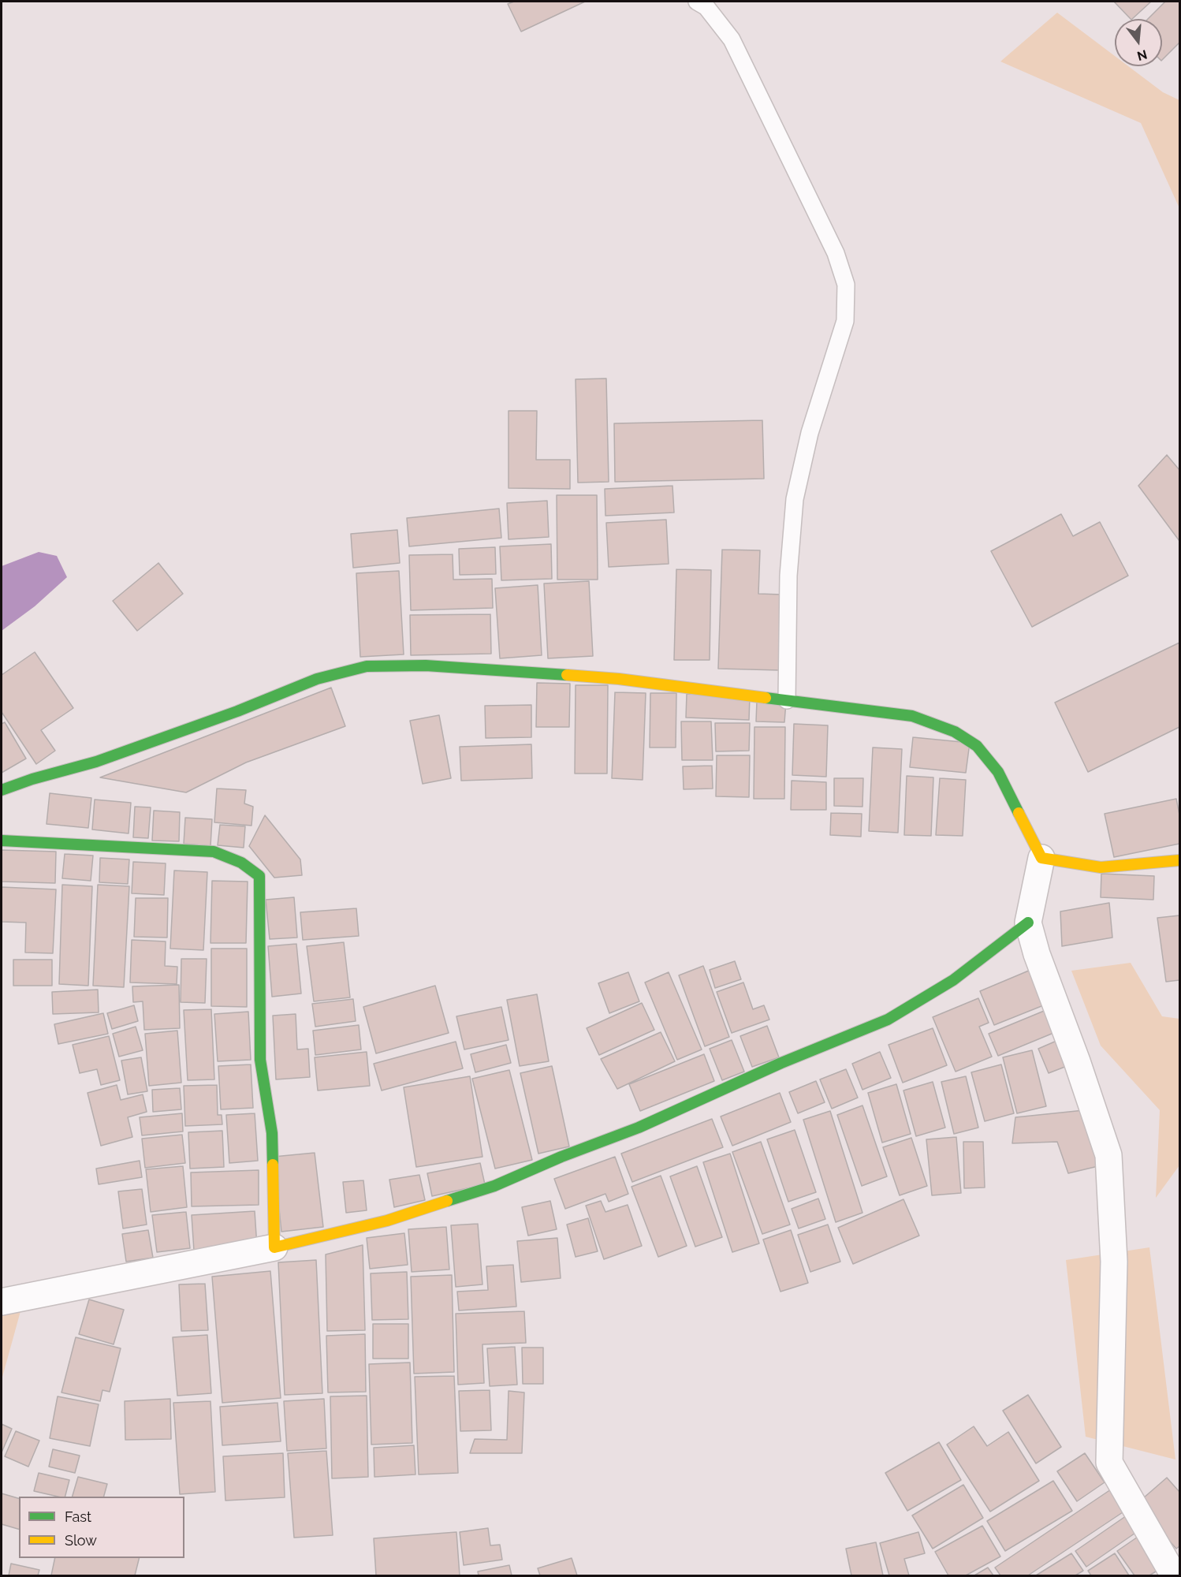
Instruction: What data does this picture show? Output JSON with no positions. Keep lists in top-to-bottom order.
{
  "legend": ["Fast", "Slow"],
  "north": "bottom"
}
